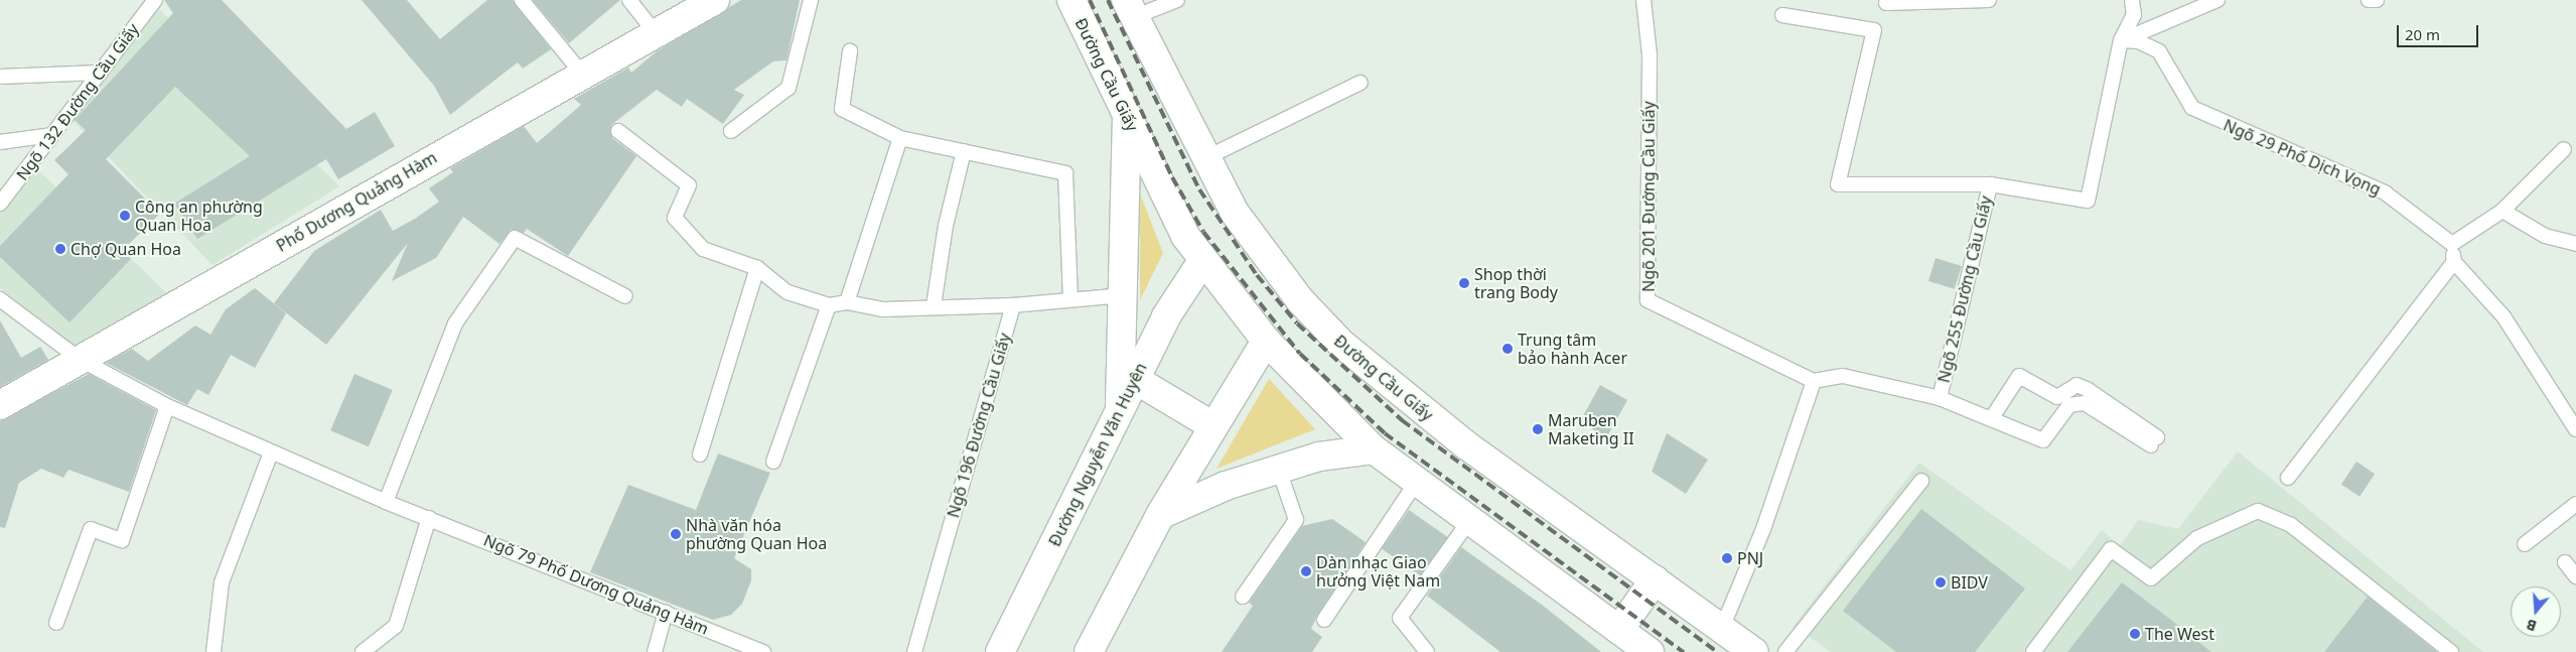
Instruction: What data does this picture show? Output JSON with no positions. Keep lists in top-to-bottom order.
{
  "streets": {
    "main road": ["Đường Cầu Giấy", "Phố Dương Quảng Hàm", "Đường Nguyễn Văn Huyên"],
    "lane": [
      "Ngõ 132 Đường Cầu Giấy",
      "Ngõ 29 Phố Dịch Vọng",
      "Ngõ 201 Đường Cầu Giấy",
      "Ngõ 255 Đường Cầu Giấy",
      "Ngõ 196 Đường Cầu Giấy",
      "Ngõ 79 Phố Dương Quảng Hàm"
    ]
  },
  "crossings": [
    ["Đường Cầu Giấy", "Đường Nguyễn Văn Huyên"],
    ["Ngõ 29 Phố Dịch Vọng", "Ngõ 255 Đường Cầu Giấy"],
    ["Ngõ 201 Đường Cầu Giấy", "Ngõ 255 Đường Cầu Giấy"],
    ["Phố Dương Quảng Hàm", "Ngõ 79 Phố Dương Quảng Hàm"]
  ],
  "places": [
    "Công an phường Quan Hoa",
    "Chợ Quan Hoa",
    "Shop thời trang Body",
    "Trung tâm bảo hành Acer",
    "Maruben Maketing II",
    "Nhà văn hóa phường Quan Hoa",
    "PNJ",
    "Dàn nhạc Giao hưởng Việt Nam",
    "BIDV",
    "The West"
  ],
  "scale_bar": "20 m",
  "north": "bottom"
}
